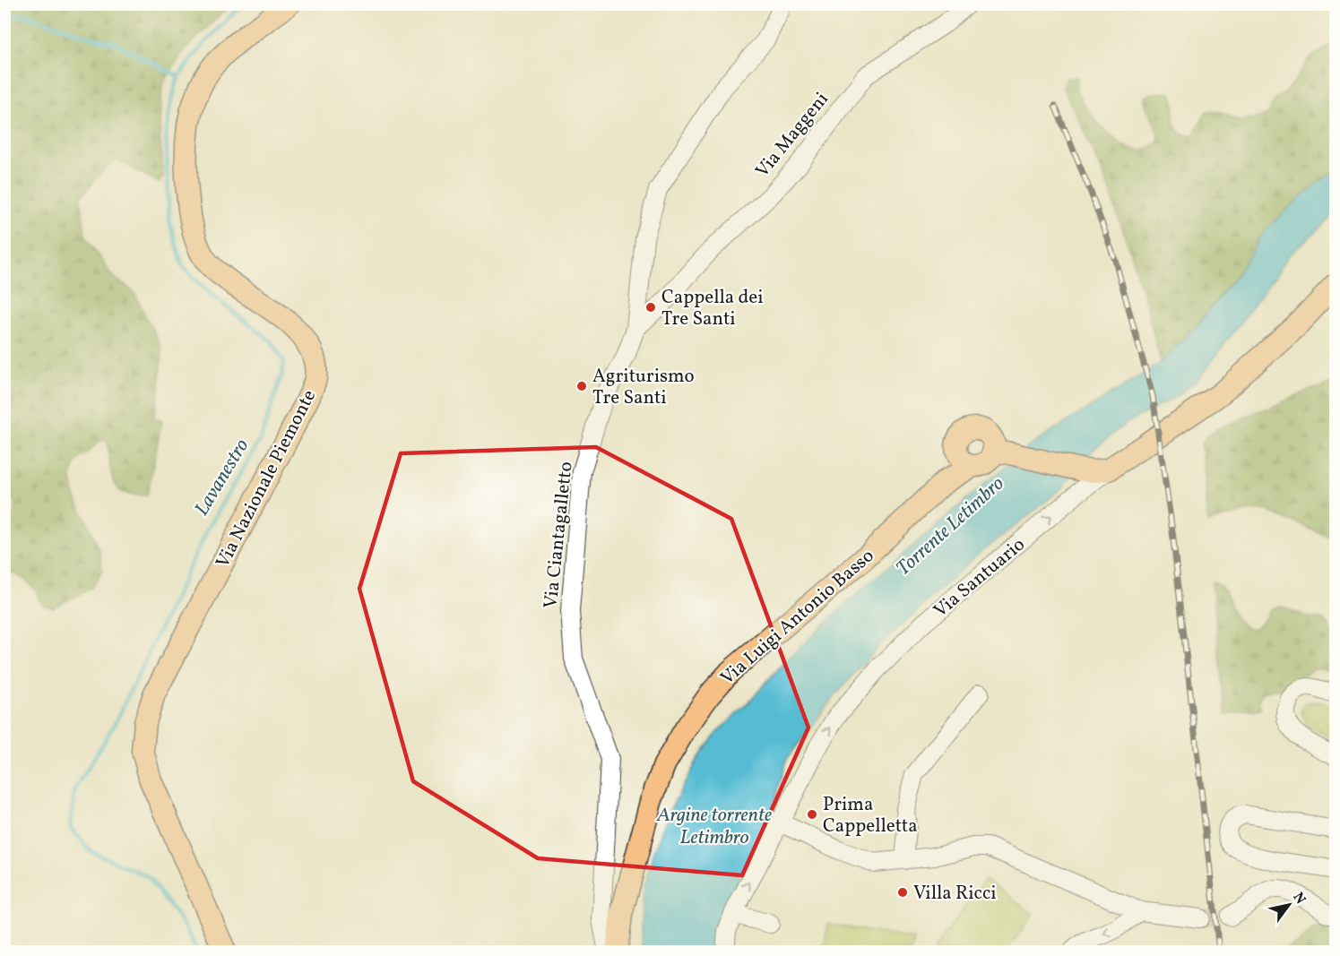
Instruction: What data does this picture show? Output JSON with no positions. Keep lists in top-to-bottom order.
{
  "streets": {
    "main road": ["Via Nazionale Piemonte", "Via Santuario", "Via Luigi Antonio Basso"],
    "street": ["Via Maggeni", "Via Ciantagalletto"]
  },
  "crossings": [
    ["Via Maggeni", "Via Ciantagalletto"]
  ],
  "one_way": ["Via Santuario"],
  "water": ["Lavanestro", "Torrente Letimbro", "Argine torrente Letimbro"],
  "places": [
    "Cappella dei Tre Santi",
    "Agriturismo Tre Santi",
    "Prima Cappelletta",
    "Villa Ricci"
  ],
  "north": "top right"
}
